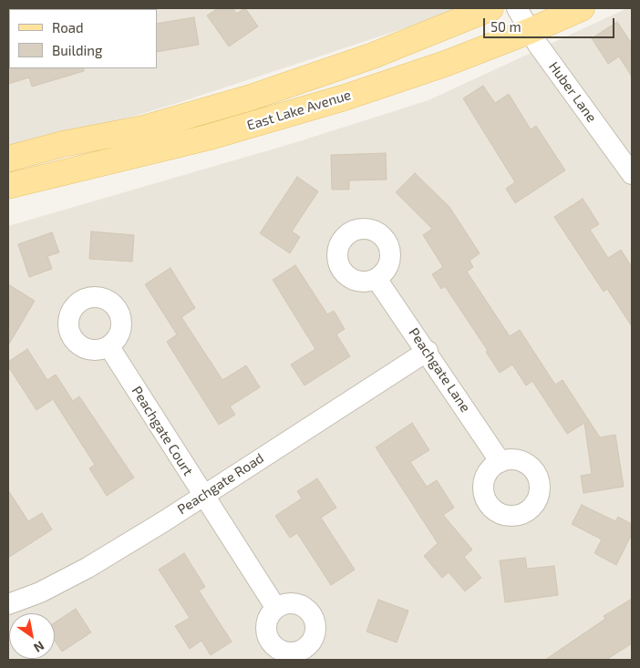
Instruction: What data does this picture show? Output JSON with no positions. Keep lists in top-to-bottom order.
{
  "streets": {
    "main road": ["East Lake Avenue"],
    "street": [
      "Huber Lane",
      "Peachgate Lane",
      "Peachgate Court",
      "Peachgate Road"
    ]
  },
  "crossings": [
    ["Huber Lane", "East Lake Avenue"],
    ["Peachgate Lane", "Peachgate Road"],
    ["Peachgate Court", "Peachgate Road"]
  ],
  "legend": ["Road", "Building"],
  "scale_bar": "50 m",
  "north": "bottom right"
}
